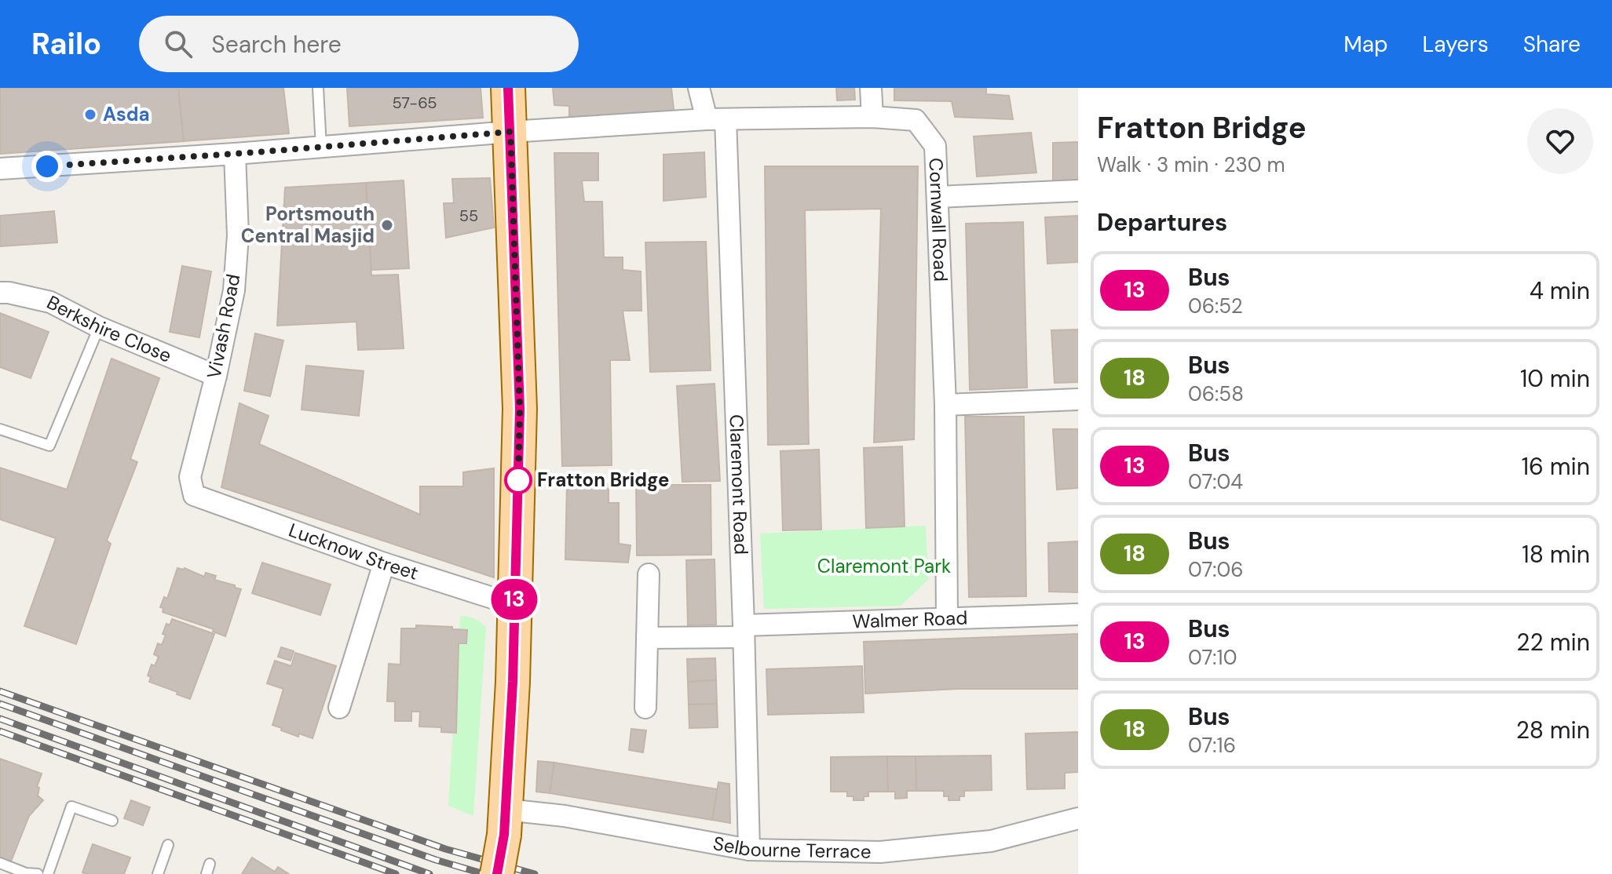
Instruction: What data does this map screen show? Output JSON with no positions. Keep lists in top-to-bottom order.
{
  "streets": {
    "street": [
      "Cornwall Road",
      "Vivash Road",
      "Berkshire Close",
      "Claremont Road",
      "Lucknow Street",
      "Walmer Road",
      "Selbourne Terrace"
    ]
  },
  "crossings": [
    ["Cornwall Road", "Vivash Road"],
    ["Cornwall Road", "Claremont Road"],
    ["Cornwall Road", "Walmer Road"],
    ["Vivash Road", "Berkshire Close"],
    ["Vivash Road", "Lucknow Street"],
    ["Claremont Road", "Walmer Road"],
    ["Claremont Road", "Selbourne Terrace"]
  ],
  "parks": ["Claremont Park"],
  "places": ["Asda", "Portsmouth Central Masjid", "Fratton Bridge"],
  "lines": ["bus line 13"],
  "house_numbers": ["57-65", "55"],
  "page": {
    "header": "Railo",
    "search": "Search here",
    "nav": ["Map", "Layers", "Share"],
    "on_map": "13",
    "heading": [
      ["Fratton Bridge", "Walk · 3 min · 230 m"],
      "Departures"
    ],
    "list": [
      {
        "mark": "13",
        "name": "Bus",
        "note": "06:52",
        "value": "4 min"
      },
      {
        "mark": "18",
        "name": "Bus",
        "note": "06:58",
        "value": "10 min"
      },
      {
        "mark": "13",
        "name": "Bus",
        "note": "07:04",
        "value": "16 min"
      },
      {
        "mark": "18",
        "name": "Bus",
        "note": "07:06",
        "value": "18 min"
      },
      {
        "mark": "13",
        "name": "Bus",
        "note": "07:10",
        "value": "22 min"
      },
      {
        "mark": "18",
        "name": "Bus",
        "note": "07:16",
        "value": "28 min"
      }
    ]
  }
}
